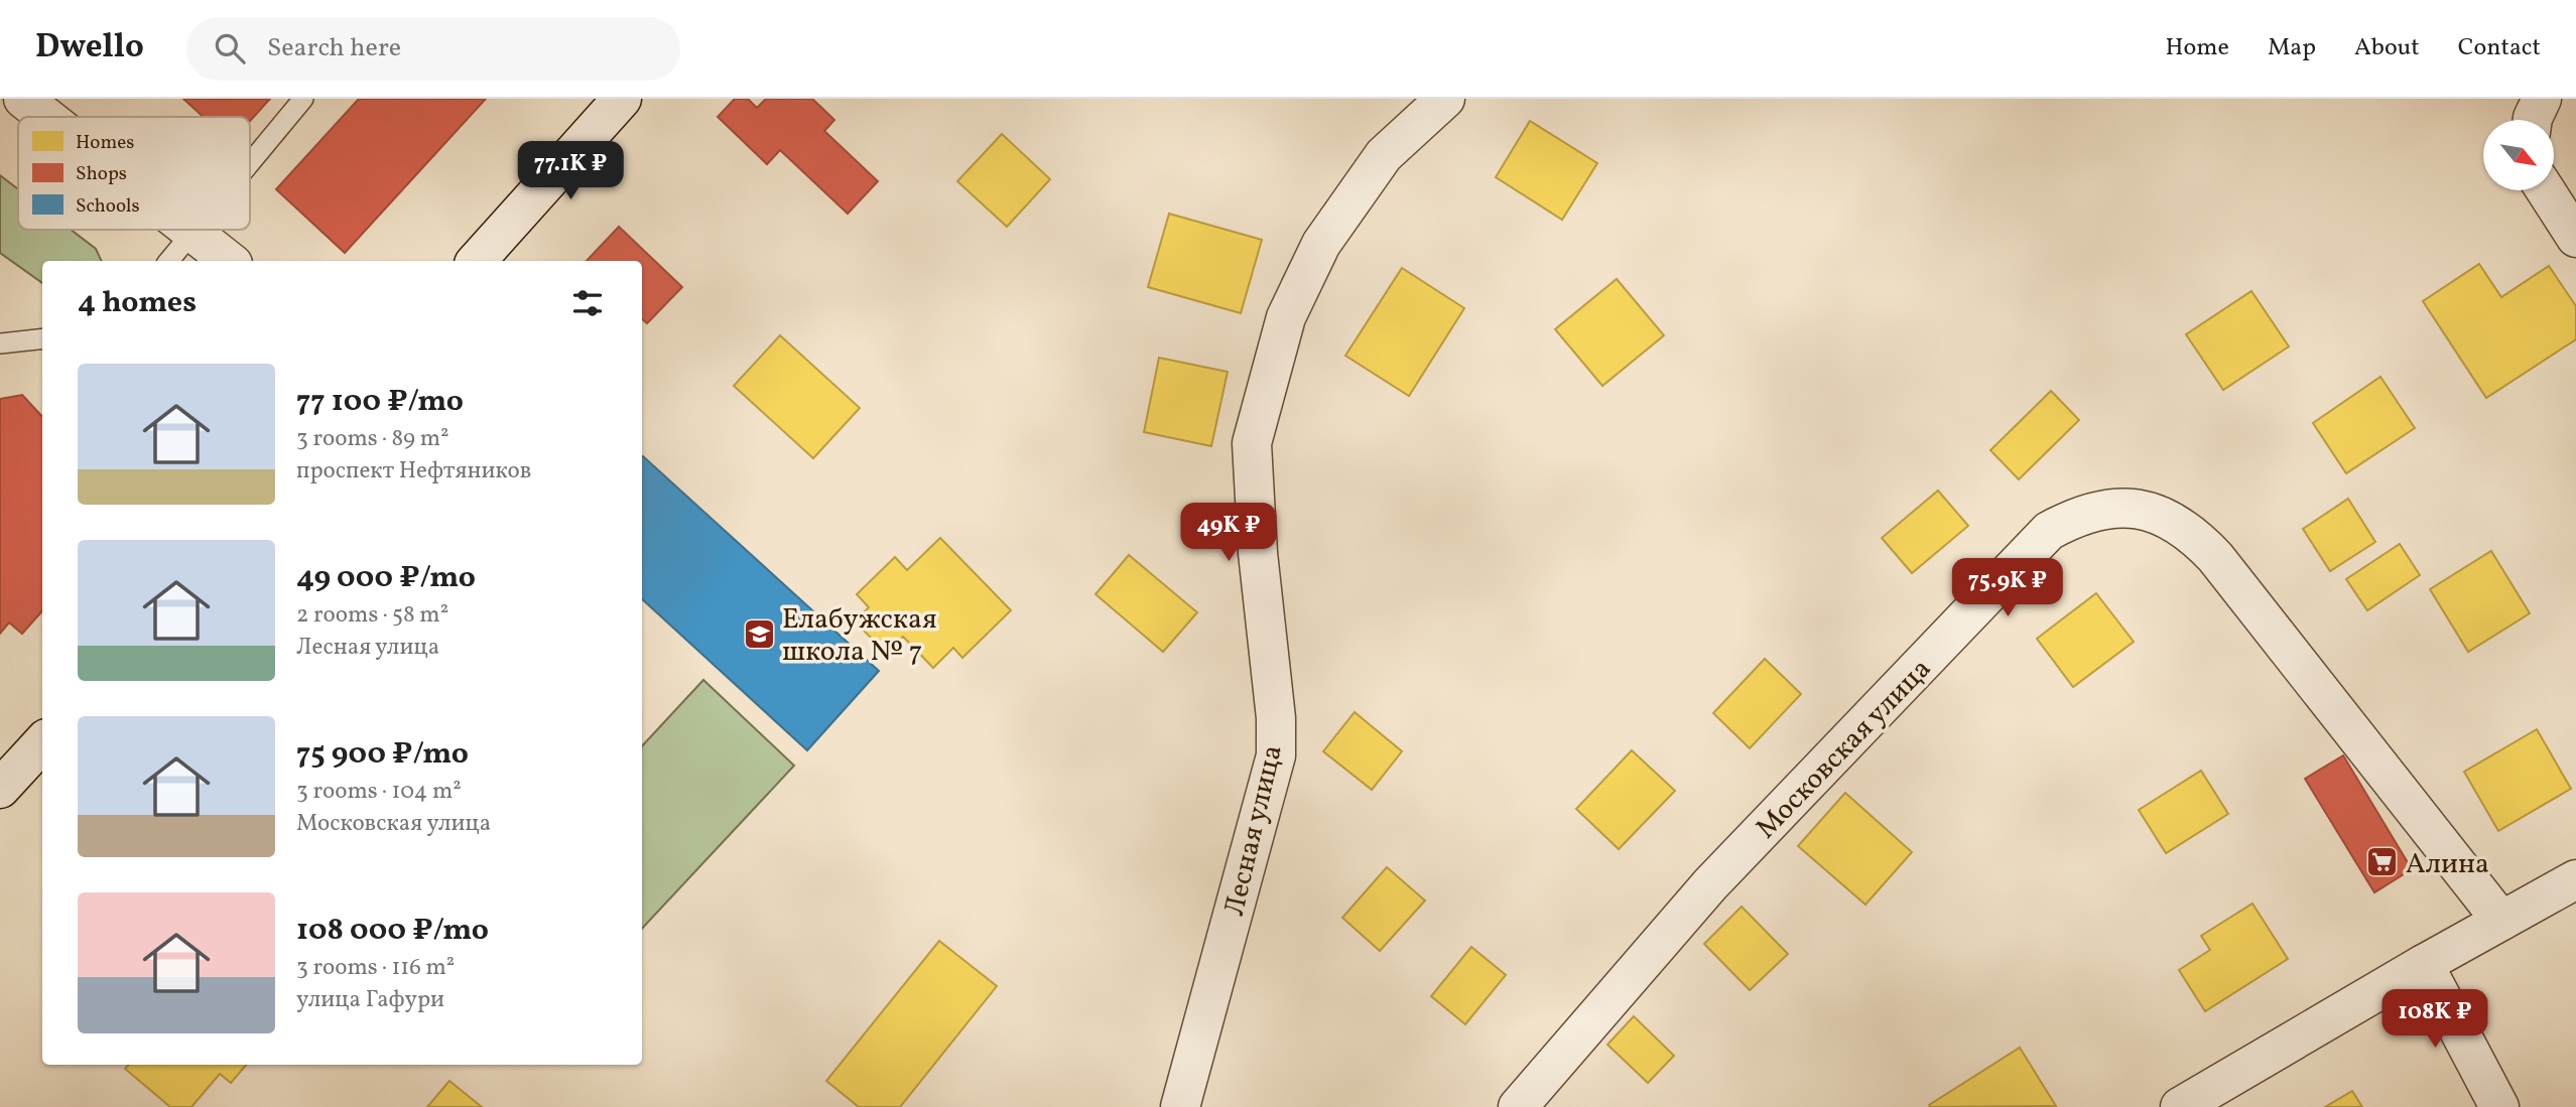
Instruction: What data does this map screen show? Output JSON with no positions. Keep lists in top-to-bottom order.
{
  "streets": {
    "street": ["Московская улица", "Лесная улица"]
  },
  "places": {
    "school or university": ["Елабужская школа № 7"],
    "supermarket": ["Алина"]
  },
  "legend": ["Homes", "Shops", "Schools"],
  "north": "bottom right",
  "page": {
    "header": "Dwello",
    "search": "Search here",
    "nav": [
      "Home",
      "Map",
      "About",
      "Contact"
    ],
    "price": [
      "77.1K ₽",
      "49K ₽",
      "75.9K ₽",
      "108K ₽"
    ],
    "heading": "4 homes",
    "list": [
      {
        "name": "77 100 ₽/mo",
        "note": "3 rooms · 89 m² · проспект Нефтяников"
      },
      {
        "name": "49 000 ₽/mo",
        "note": "2 rooms · 58 m² · Лесная улица"
      },
      {
        "name": "75 900 ₽/mo",
        "note": "3 rooms · 104 m² · Московская улица"
      },
      {
        "name": "108 000 ₽/mo",
        "note": "3 rooms · 116 m² · улица Гафури"
      }
    ]
  }
}
